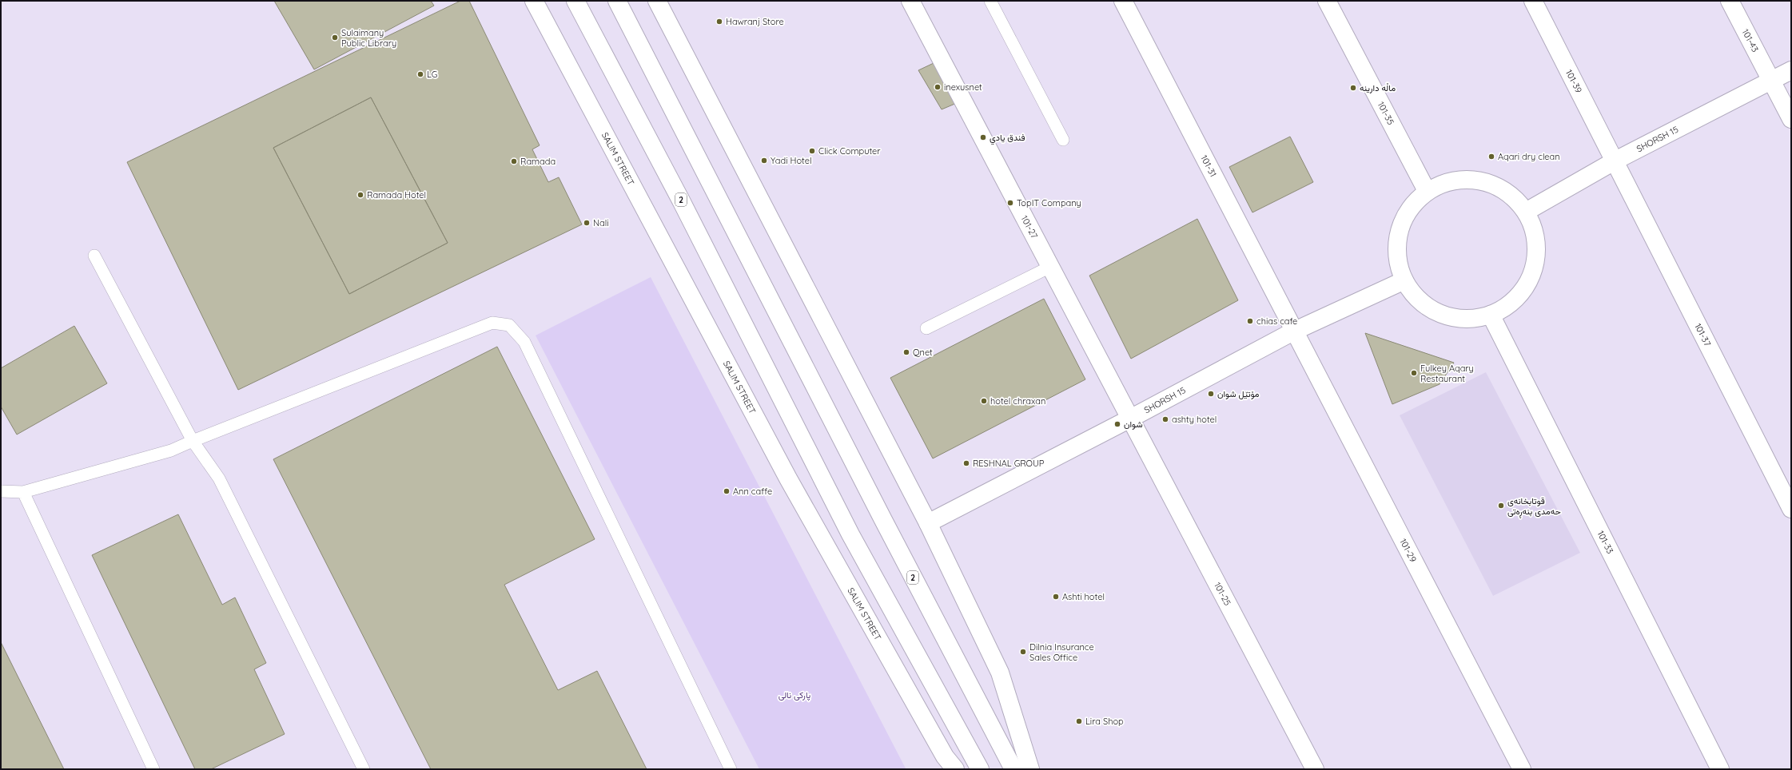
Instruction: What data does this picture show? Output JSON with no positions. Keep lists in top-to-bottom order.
{
  "streets": {
    "street": [
      "101-43",
      "101-39",
      "101-35",
      "SHORSH 15",
      "SALIM STREET",
      "101-31",
      "2",
      "101-27",
      "101-37",
      "101-33",
      "101-29",
      "101-25"
    ]
  },
  "crossings": [
    ["101-43", "SHORSH 15"],
    ["101-39", "SHORSH 15"],
    ["101-39", "101-37"],
    ["SHORSH 15", "101-31"],
    ["SHORSH 15", "101-27"],
    ["SHORSH 15", "101-37"],
    ["SHORSH 15", "101-29"],
    ["SHORSH 15", "101-25"],
    ["101-31", "101-29"],
    ["101-27", "101-25"]
  ],
  "parks": ["پارکی نالی"],
  "places": [
    "Hawranj Store",
    "Sulaimany Public Library",
    "LG",
    "inexusnet",
    "ماڵە دارینە",
    "فندق يادي",
    "Click Computer",
    "Aqari dry clean",
    "Yadi Hotel",
    "Ramada",
    "Ramada Hotel",
    "TopIT Company",
    "Nali",
    "chias cafe",
    "Qnet",
    "Fulkey Aqary Restaurant",
    "مۆتێل شوان",
    "hotel chraxan",
    "ashty hotel",
    "شوان",
    "RESHNAL GROUP",
    "Ann caffe",
    "قوتابخانەی حەمدی بنەڕەتی",
    "Ashti hotel",
    "Dilnia Insurance Sales Office",
    "Lira Shop"
  ]
}
